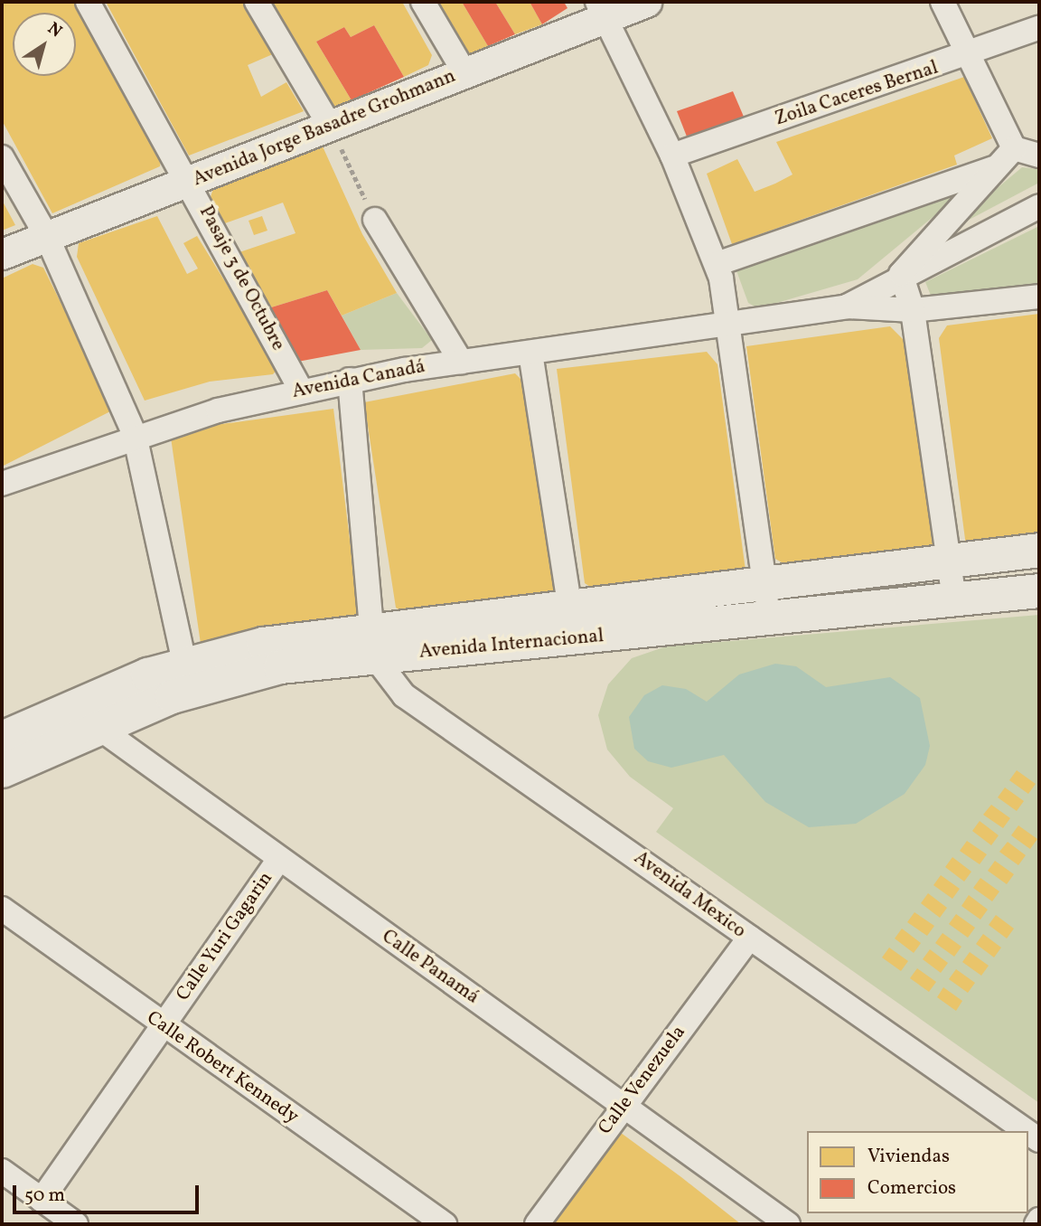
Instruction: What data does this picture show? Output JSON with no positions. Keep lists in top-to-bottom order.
{
  "streets": {
    "main road": ["Avenida Internacional"],
    "street": [
      "Zoila Caceres Bernal",
      "Avenida Jorge Basadre Grohmann",
      "Pasaje 3 de Octubre",
      "Avenida Canadá",
      "Avenida Mexico",
      "Calle Yuri Gagarin",
      "Calle Panamá",
      "Calle Robert Kennedy",
      "Calle Venezuela"
    ]
  },
  "crossings": [
    ["Avenida Jorge Basadre Grohmann", "Pasaje 3 de Octubre"],
    ["Pasaje 3 de Octubre", "Avenida Canadá"],
    ["Avenida Internacional", "Avenida Mexico"],
    ["Avenida Internacional", "Calle Panamá"],
    ["Avenida Mexico", "Calle Venezuela"],
    ["Calle Yuri Gagarin", "Calle Panamá"],
    ["Calle Yuri Gagarin", "Calle Robert Kennedy"],
    ["Calle Panamá", "Calle Venezuela"]
  ],
  "legend": ["Viviendas", "Comercios"],
  "scale_bar": "50 m",
  "north": "top right"
}
